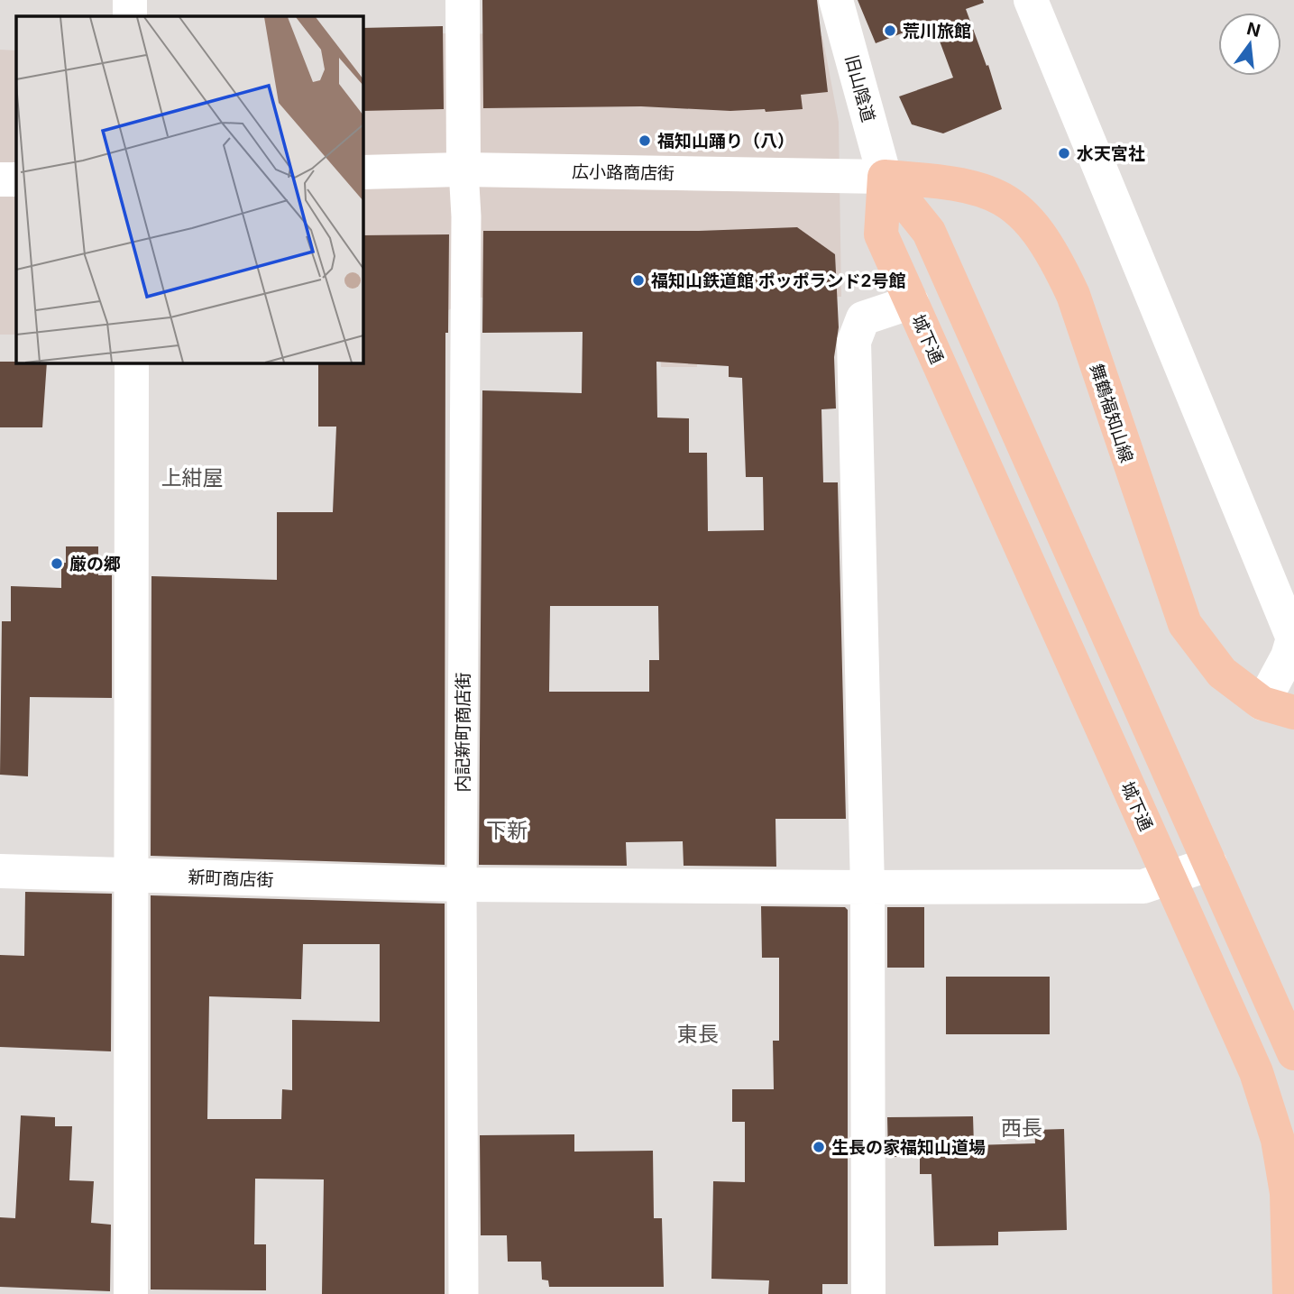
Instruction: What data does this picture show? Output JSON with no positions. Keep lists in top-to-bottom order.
{
  "streets": {
    "main road": ["城下通", "舞鶴福知山線"],
    "street": [
      "旧山陰道",
      "広小路商店街",
      "内記新町商店街",
      "新町商店街"
    ]
  },
  "crossings": [
    ["旧山陰道", "広小路商店街"],
    ["旧山陰道", "城下通"],
    ["旧山陰道", "舞鶴福知山線"],
    ["広小路商店街", "城下通"],
    ["広小路商店街", "舞鶴福知山線"],
    ["広小路商店街", "内記新町商店街"],
    ["城下通", "舞鶴福知山線"],
    ["城下通", "新町商店街"],
    ["内記新町商店街", "新町商店街"]
  ],
  "districts": [
    "上紺屋",
    "下新",
    "東長",
    "西長"
  ],
  "places": [
    "荒川旅館",
    "福知山踊り（八）",
    "水天宮社",
    "福知山鉄道館 ポッポランド2号館",
    "厳の郷",
    "生長の家福知山道場"
  ],
  "north": "top"
}
